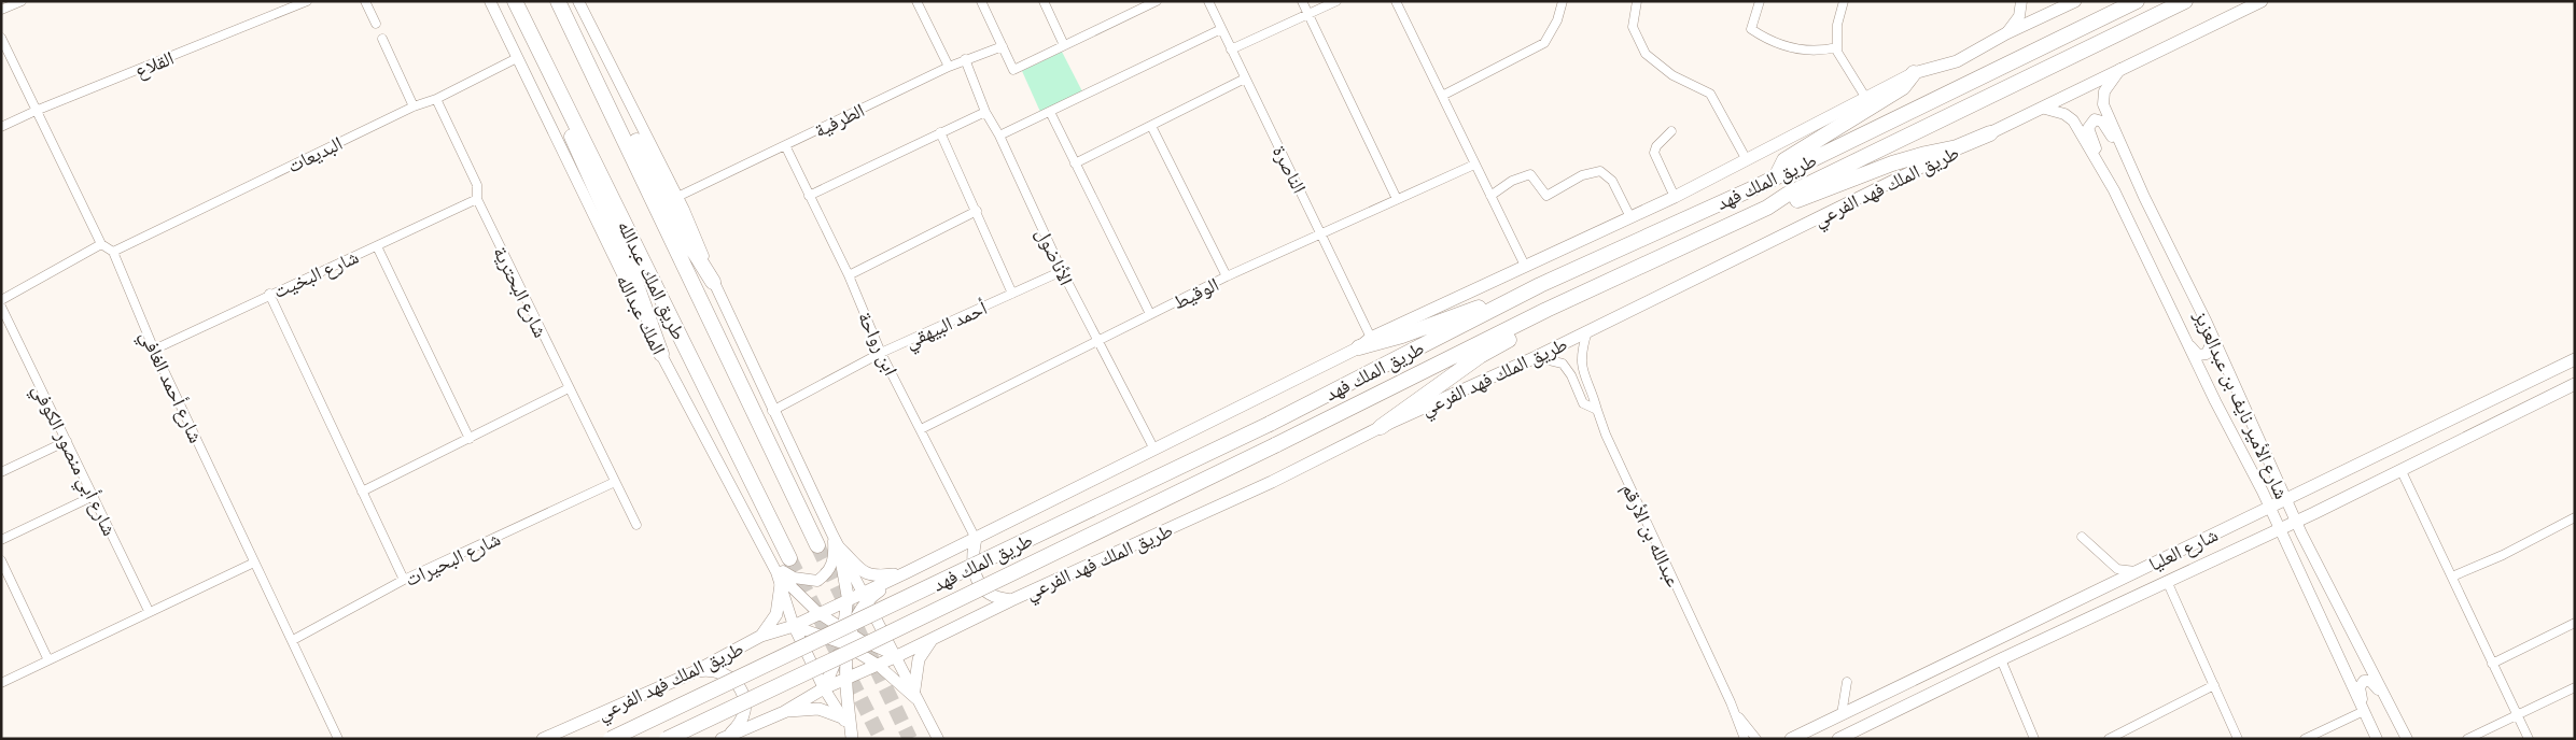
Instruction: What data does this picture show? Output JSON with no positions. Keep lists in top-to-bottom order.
{
  "streets": {
    "highway": ["طريق الملك فهد", "طريق الملك عبدالله"],
    "main road": [
      "طريق الملك فهد الفرعي",
      "الملك عبدالله",
      "شارع الأمير نايف بن عبدالعزيز",
      "شارع العليا"
    ],
    "street": [
      "القلاع",
      "الطرفية",
      "البديعات",
      "الناصرة",
      "الأناضول",
      "شارع البخيت",
      "شارع البحترية",
      "الوقيط",
      "أحمد البيهقي",
      "ابن رواحة",
      "شارع أحمد الغافي",
      "شارع أبي منصور الكوفي",
      "عبدالله بن الأرقم",
      "شارع البحيرات"
    ]
  },
  "crossings": [
    ["الطرفية", "الأناضول"],
    ["الطرفية", "ابن رواحة"],
    ["البديعات", "شارع البحترية"],
    ["البديعات", "الملك عبدالله"],
    ["البديعات", "شارع أحمد الغافي"],
    ["الناصرة", "طريق الملك فهد الفرعي"],
    ["الناصرة", "الوقيط"],
    ["طريق الملك فهد الفرعي", "الأناضول"],
    ["طريق الملك فهد الفرعي", "الملك عبدالله"],
    ["طريق الملك فهد الفرعي", "ابن رواحة"],
    ["طريق الملك فهد الفرعي", "شارع الأمير نايف بن عبدالعزيز"],
    ["طريق الملك فهد الفرعي", "عبدالله بن الأرقم"],
    ["الأناضول", "الوقيط"],
    ["الأناضول", "أحمد البيهقي"],
    ["شارع البخيت", "شارع البحترية"],
    ["شارع البخيت", "شارع أحمد الغافي"],
    ["شارع البحترية", "شارع البحيرات"],
    ["الوقيط", "ابن رواحة"],
    ["أحمد البيهقي", "ابن رواحة"],
    ["شارع أحمد الغافي", "شارع البحيرات"],
    ["شارع الأمير نايف بن عبدالعزيز", "شارع العليا"]
  ]
}
